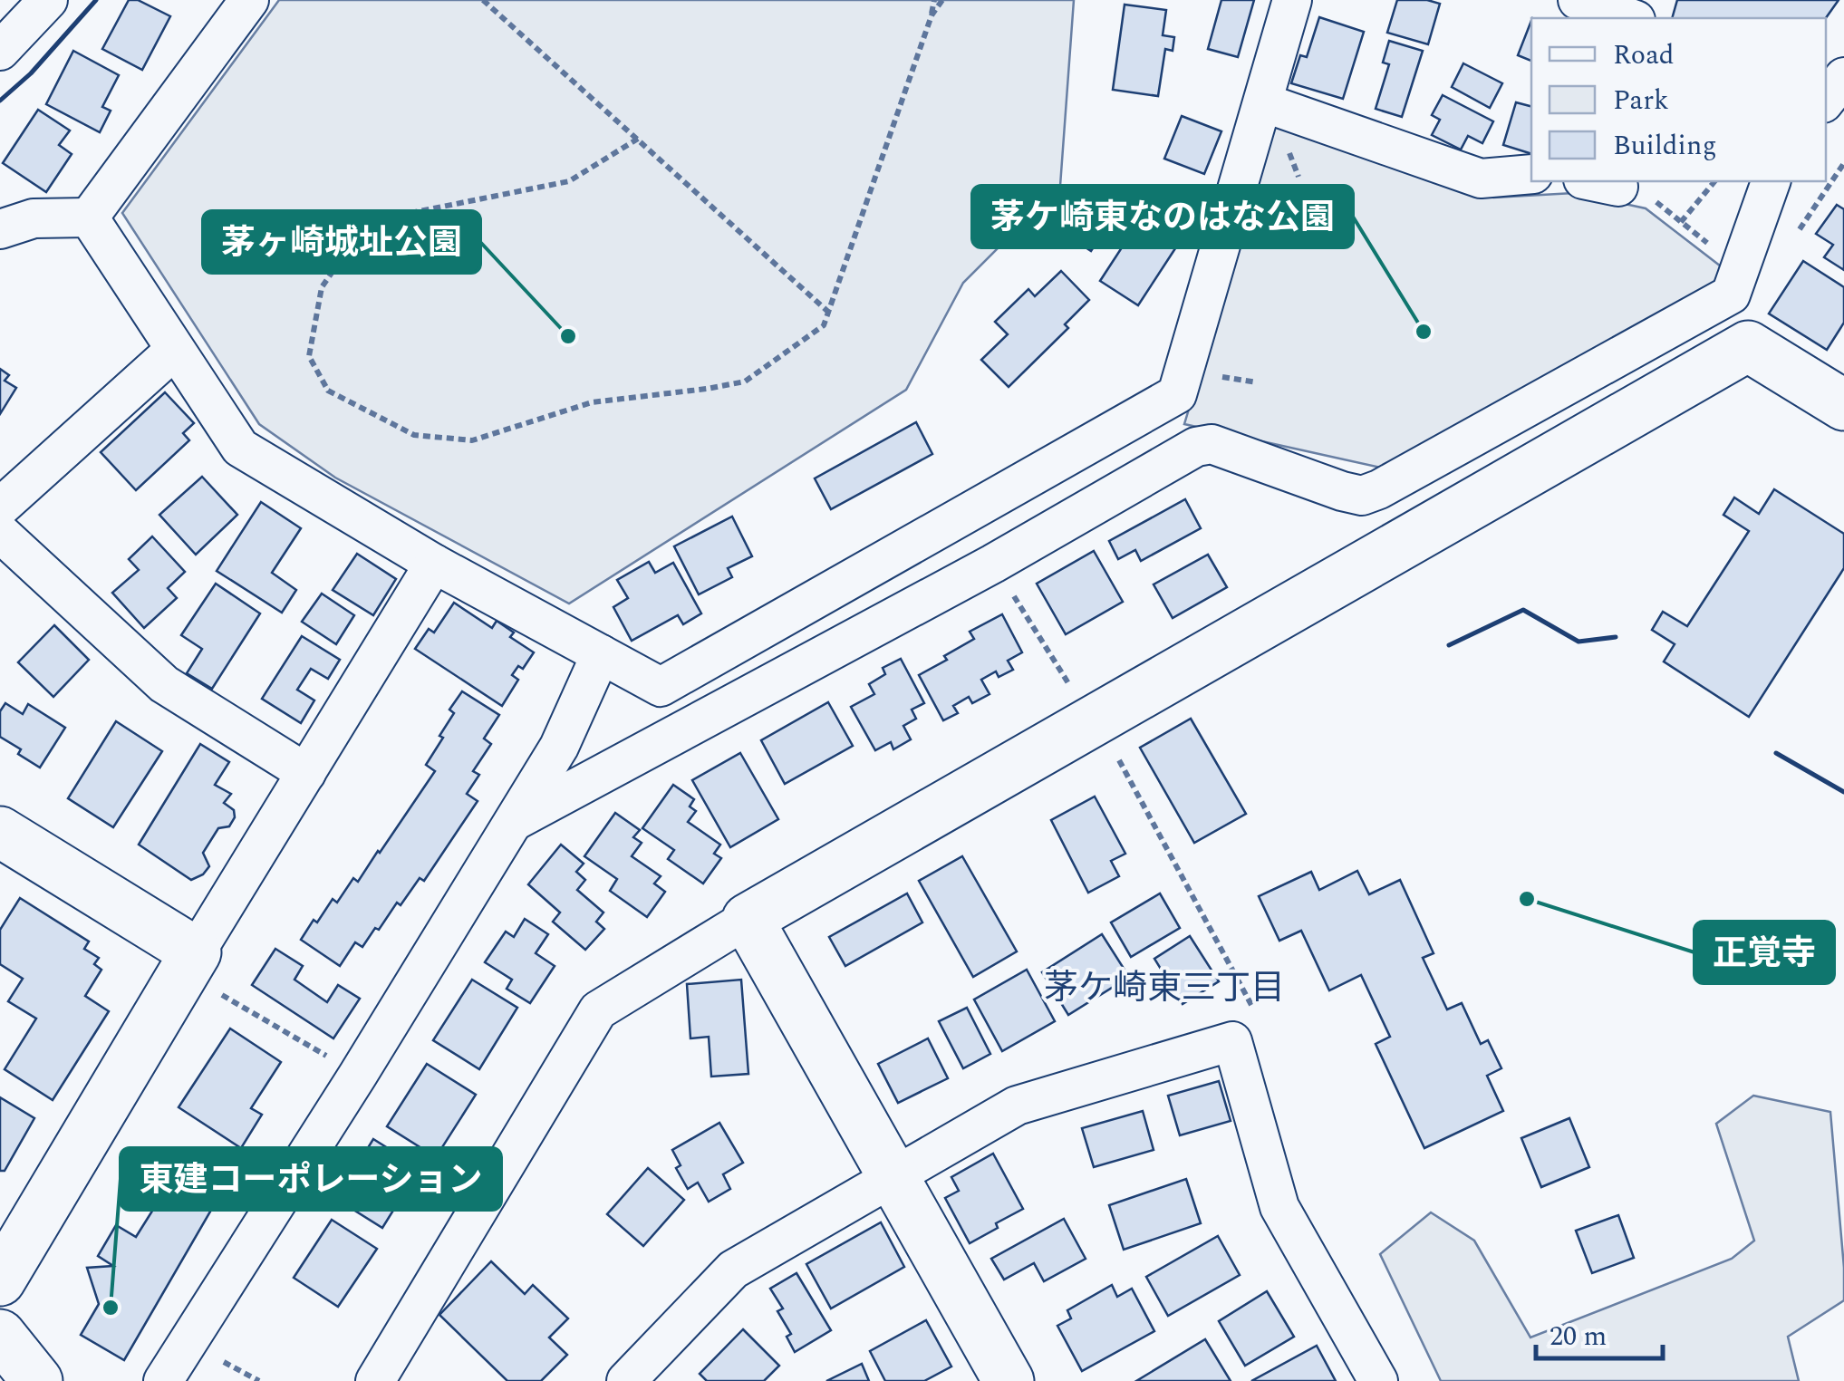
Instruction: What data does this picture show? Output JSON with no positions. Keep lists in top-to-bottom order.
{
  "districts": ["茅ケ崎東三丁目"],
  "places": [
    "茅ケ崎東なのはな公園",
    "茅ヶ崎城址公園",
    "正覚寺",
    "東建コーポレーション"
  ],
  "legend": ["Road", "Park", "Building"],
  "scale_bar": "20 m"
}
